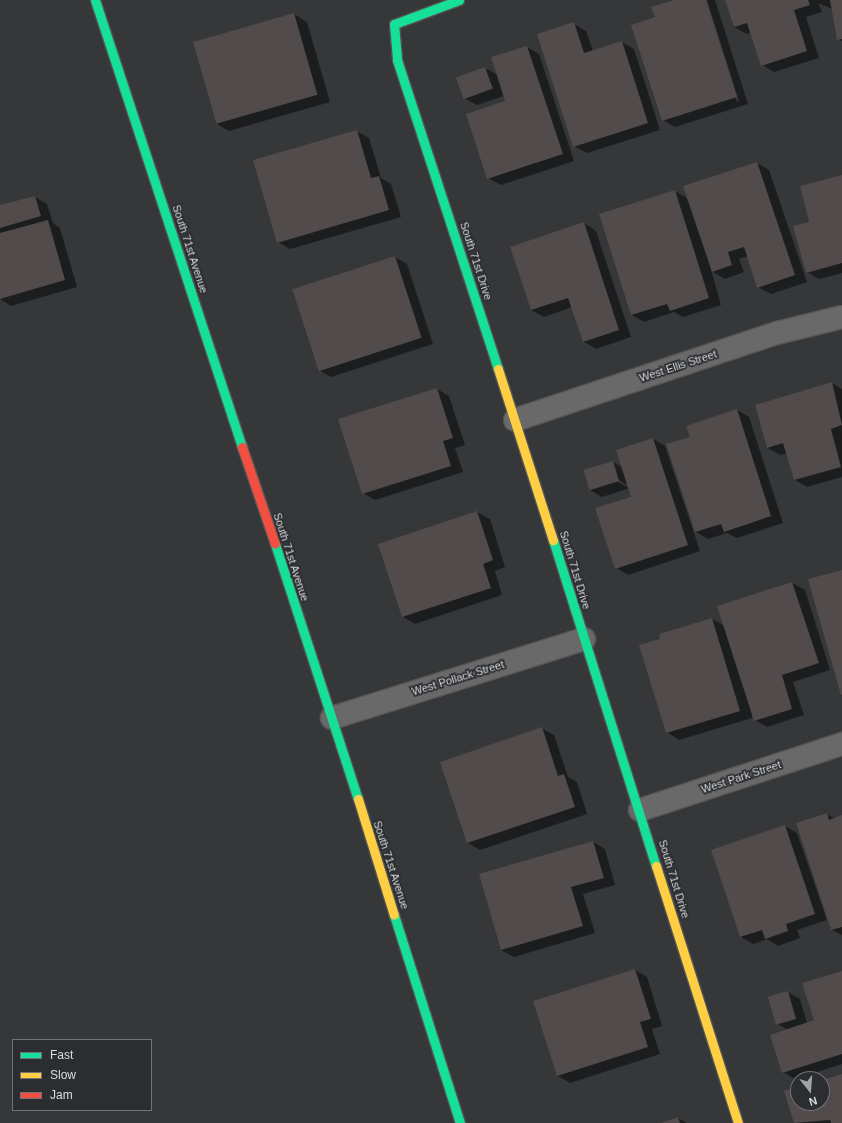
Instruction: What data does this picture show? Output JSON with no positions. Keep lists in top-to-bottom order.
{
  "streets": {
    "street": [
      "South 71st Avenue",
      "South 71st Drive",
      "West Ellis Street",
      "West Pollack Street",
      "West Park Street"
    ]
  },
  "crossings": [
    ["South 71st Avenue", "West Pollack Street"],
    ["South 71st Drive", "West Ellis Street"],
    ["South 71st Drive", "West Pollack Street"],
    ["South 71st Drive", "West Park Street"]
  ],
  "legend": ["Fast", "Slow", "Jam"],
  "north": "bottom"
}
